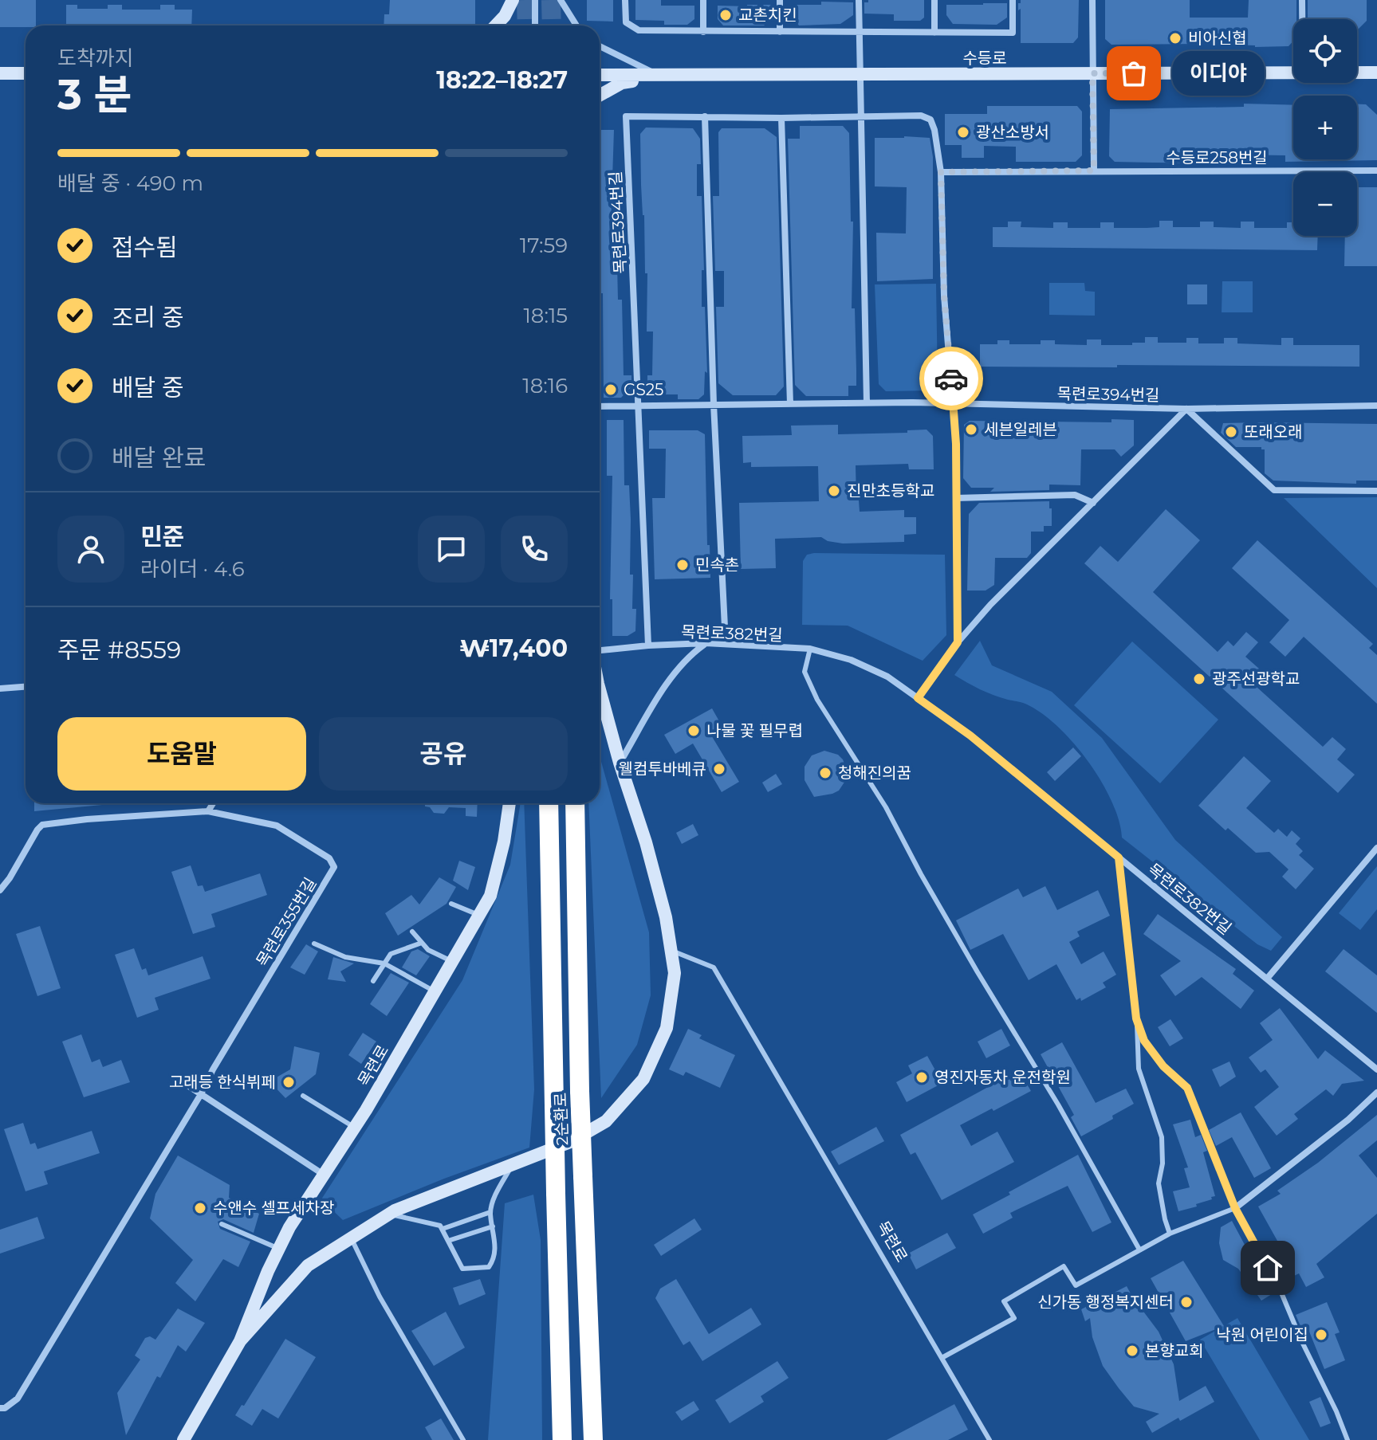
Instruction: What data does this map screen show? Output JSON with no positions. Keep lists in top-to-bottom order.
{
  "streets": {
    "highway": ["2순환로"],
    "main road": ["수등로", "목련로"],
    "street": [
      "수등로258번길",
      "목련로394번길",
      "목련로382번길",
      "목련로355번길"
    ]
  },
  "crossings": [
    ["수등로258번길", "목련로394번길"],
    ["목련로394번길", "목련로382번길"]
  ],
  "places": [
    "교촌치킨",
    "비아신협",
    "이디야",
    "광산소방서",
    "GS25",
    "세븐일레븐",
    "또래오래",
    "진만초등학교",
    "민속촌",
    "광주선광학교",
    "나물 꽃 필무렵",
    "웰컴투바베큐",
    "청해진의꿈",
    "영진자동차 운전학원",
    "고래등 한식뷔페",
    "수앤수 셀프세차장",
    "신가동 행정복지센터",
    "낙원 어린이집",
    "본향교회"
  ],
  "page": {
    "map_buttons": ["+", "−"],
    "heading": ["3 분", "도착까지", "18:22–18:27"],
    "panel": [
      "민준",
      "라이더 · 4.6",
      "주문 #8559",
      "₩17,400"
    ],
    "bubble": "이디야",
    "bar": "배달 중 · 490 m",
    "list": [
      ["접수됨", "17:59"],
      ["조리 중", "18:15"],
      ["배달 중", "18:16"],
      "배달 완료"
    ],
    "buttons": ["도움말", "공유"]
  }
}
